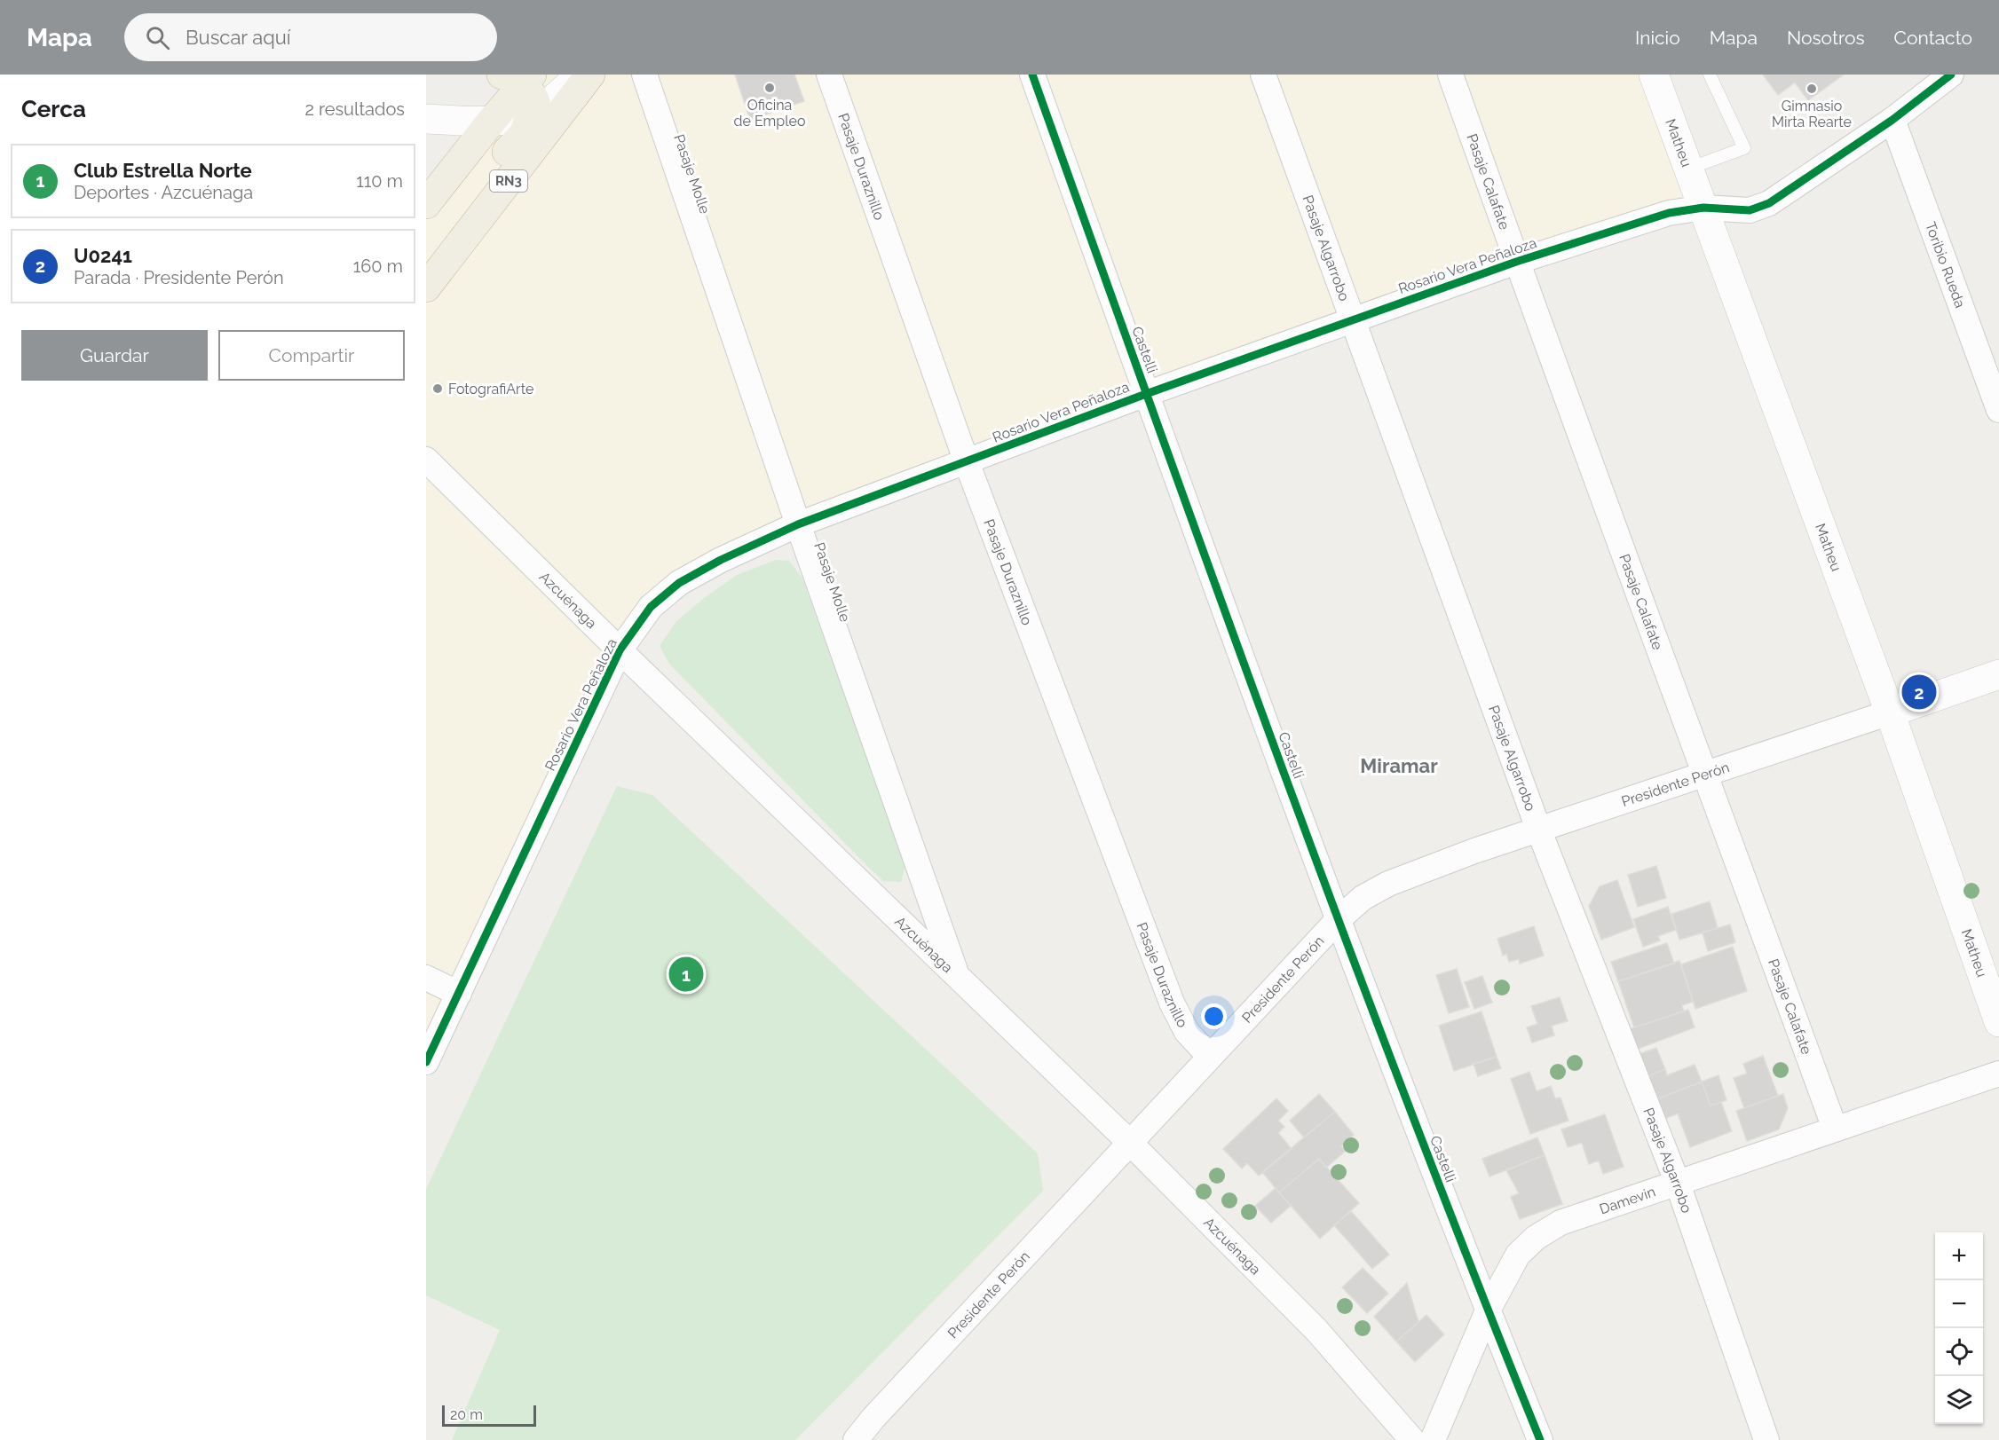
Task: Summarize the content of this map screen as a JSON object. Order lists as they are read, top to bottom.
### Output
{
  "streets": {
    "highway": ["RN3"],
    "street": [
      "Matheu",
      "Pasaje Duraznillo",
      "Pasaje Molle",
      "Pasaje Calafate",
      "Pasaje Algarrobo",
      "Toribio Rueda",
      "Rosario Vera Peñaloza",
      "Castelli",
      "Azcuénaga",
      "Presidente Perón",
      "Damevin"
    ]
  },
  "crossings": [
    ["Matheu", "Rosario Vera Peñaloza"],
    ["Matheu", "Presidente Perón"],
    ["Pasaje Duraznillo", "Rosario Vera Peñaloza"],
    ["Pasaje Duraznillo", "Presidente Perón"],
    ["Pasaje Molle", "Rosario Vera Peñaloza"],
    ["Pasaje Molle", "Azcuénaga"],
    ["Pasaje Calafate", "Rosario Vera Peñaloza"],
    ["Pasaje Calafate", "Presidente Perón"],
    ["Pasaje Calafate", "Damevin"],
    ["Pasaje Algarrobo", "Rosario Vera Peñaloza"],
    ["Pasaje Algarrobo", "Presidente Perón"],
    ["Pasaje Algarrobo", "Damevin"],
    ["Toribio Rueda", "Rosario Vera Peñaloza"],
    ["Rosario Vera Peñaloza", "Castelli"],
    ["Rosario Vera Peñaloza", "Azcuénaga"],
    ["Castelli", "Presidente Perón"],
    ["Castelli", "Damevin"],
    ["Azcuénaga", "Presidente Perón"]
  ],
  "districts": ["Miramar"],
  "places": ["Oficina de Empleo", "Gimnasio Mirta Rearte", "FotografiArte"],
  "scale_bar": "20 m",
  "page": {
    "header": "Mapa",
    "search": "Buscar aquí",
    "nav": [
      "Inicio",
      "Mapa",
      "Nosotros",
      "Contacto"
    ],
    "heading": ["Cerca", "2 resultados"],
    "list": [
      {
        "mark": "1",
        "name": "Club Estrella Norte",
        "note": "Deportes · Azcuénaga",
        "value": "110 m"
      },
      {
        "mark": "2",
        "name": "U0241",
        "note": "Parada · Presidente Perón",
        "value": "160 m"
      }
    ],
    "buttons": ["Guardar", "Compartir"],
    "pins": ["2", "1"],
    "map_buttons": ["+", "−"],
    "scale": "20 m"
  }
}
